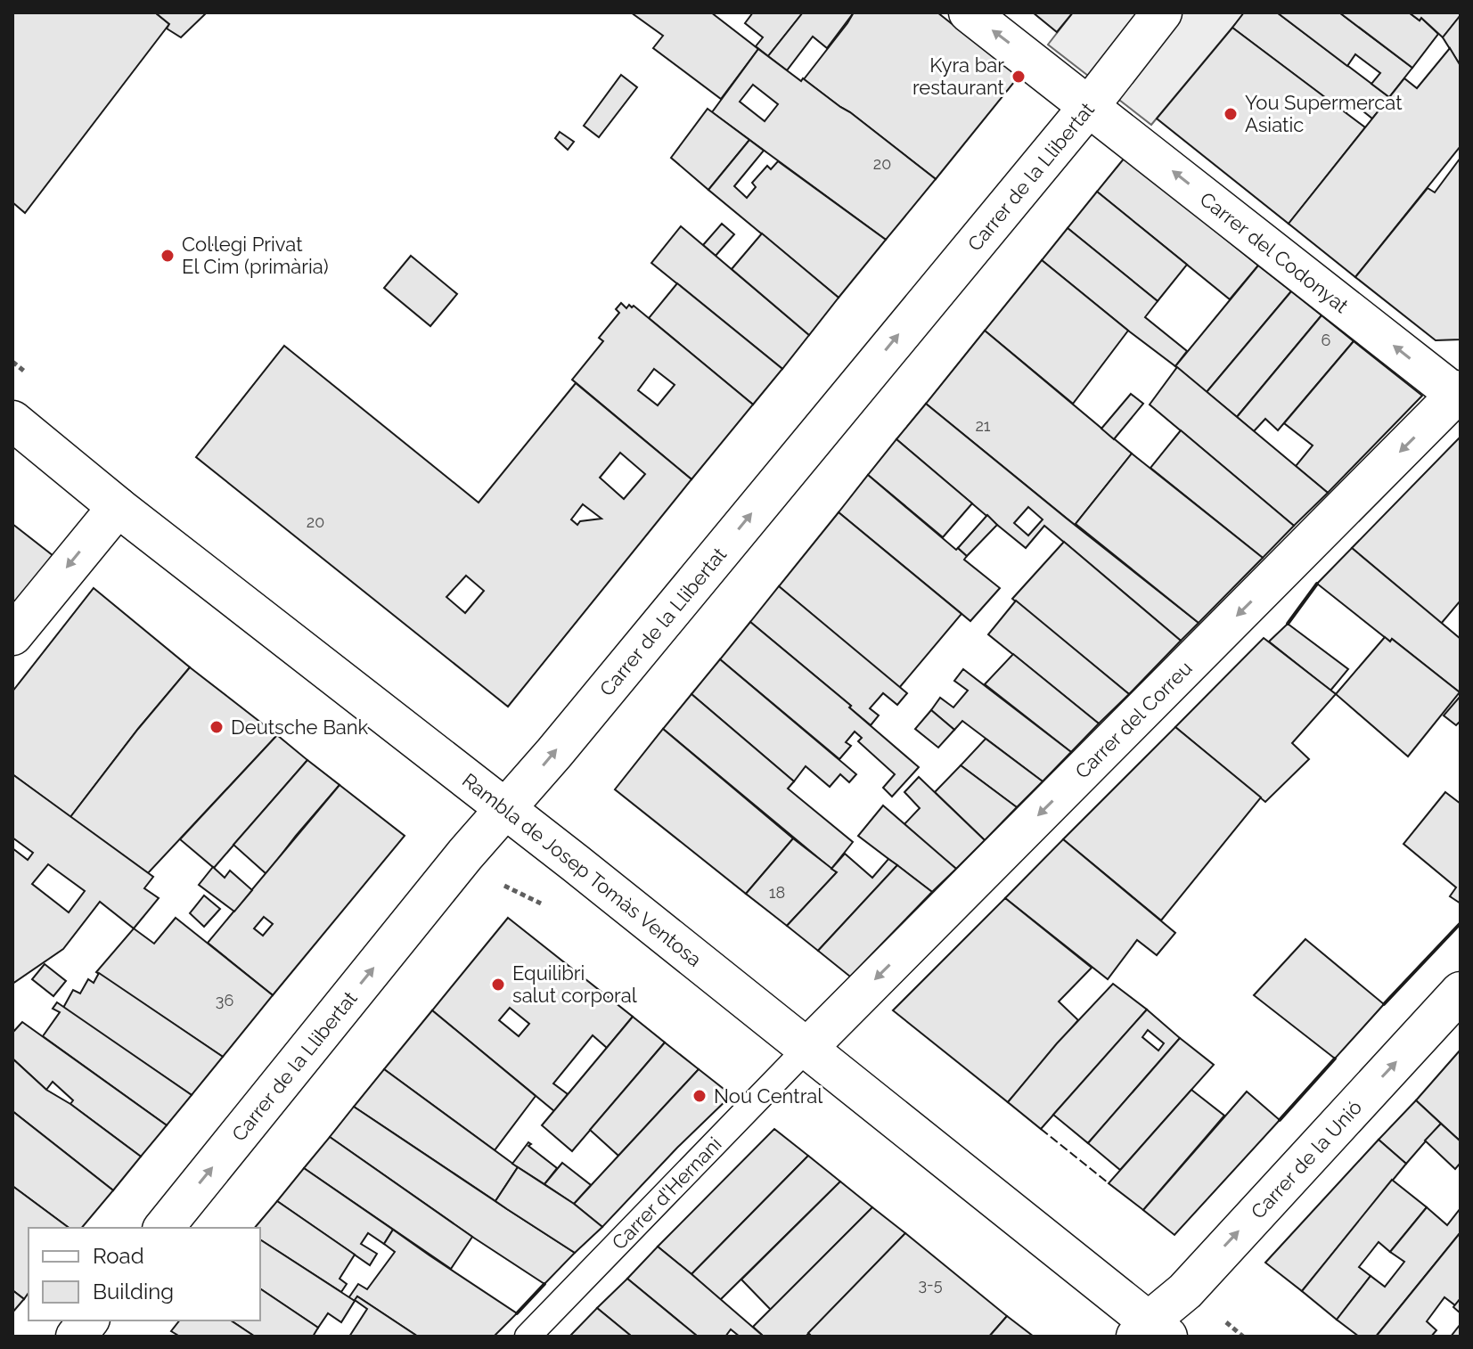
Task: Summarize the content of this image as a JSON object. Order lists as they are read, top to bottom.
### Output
{
  "streets": {
    "street": [
      "Carrer de la Llibertat",
      "Carrer del Codonyat",
      "Carrer del Correu",
      "Rambla de Josep Tomàs Ventosa",
      "Carrer de la Unió"
    ],
    "lane": ["Carrer d'Hernani"]
  },
  "crossings": [
    ["Carrer de la Llibertat", "Carrer del Codonyat"],
    ["Carrer de la Llibertat", "Rambla de Josep Tomàs Ventosa"],
    ["Carrer del Codonyat", "Carrer del Correu"],
    ["Carrer del Correu", "Rambla de Josep Tomàs Ventosa"],
    ["Carrer del Correu", "Carrer d'Hernani"],
    ["Rambla de Josep Tomàs Ventosa", "Carrer de la Unió"],
    ["Rambla de Josep Tomàs Ventosa", "Carrer d'Hernani"]
  ],
  "one_way": [
    "Carrer de la Llibertat",
    "Carrer del Codonyat",
    "Carrer del Correu",
    "Carrer de la Unió"
  ],
  "places": [
    "Kyra bar restaurant",
    "You Supermercat Asiatic",
    "Col·legi Privat El Cim (primària)",
    "Deutsche Bank",
    "Equilibri salut corporal",
    "Nou Central"
  ],
  "house_numbers": [
    "20",
    "6",
    "21",
    "20",
    "18",
    "36",
    "3-5"
  ],
  "legend": ["Road", "Building"]
}
